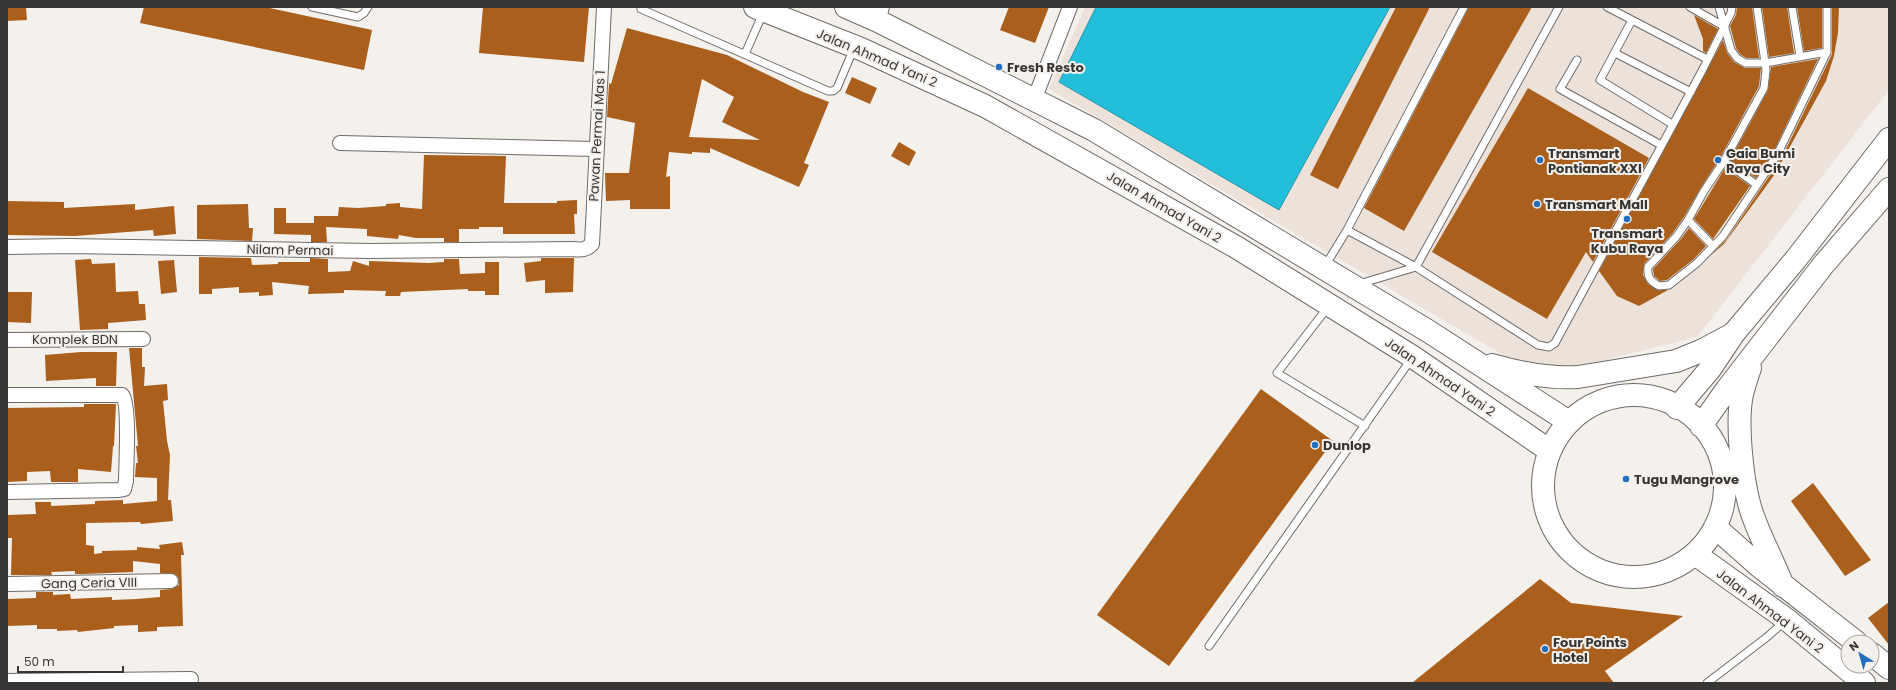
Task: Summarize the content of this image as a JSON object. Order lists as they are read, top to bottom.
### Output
{
  "streets": {
    "highway": ["Jalan Ahmad Yani 2"],
    "street": [
      "Pawan Permai Mas 1",
      "Nilam Permai",
      "Komplek BDN",
      "Gang Ceria VIII"
    ]
  },
  "crossings": [
    ["Pawan Permai Mas 1", "Nilam Permai"]
  ],
  "places": [
    "Fresh Resto",
    "Transmart Pontianak XXI",
    "Gaia Bumi Raya City",
    "Transmart Mall",
    "Transmart Kubu Raya",
    "Dunlop",
    "Tugu Mangrove",
    "Four Points Hotel"
  ],
  "scale_bar": "50 m",
  "north": "top left"
}
